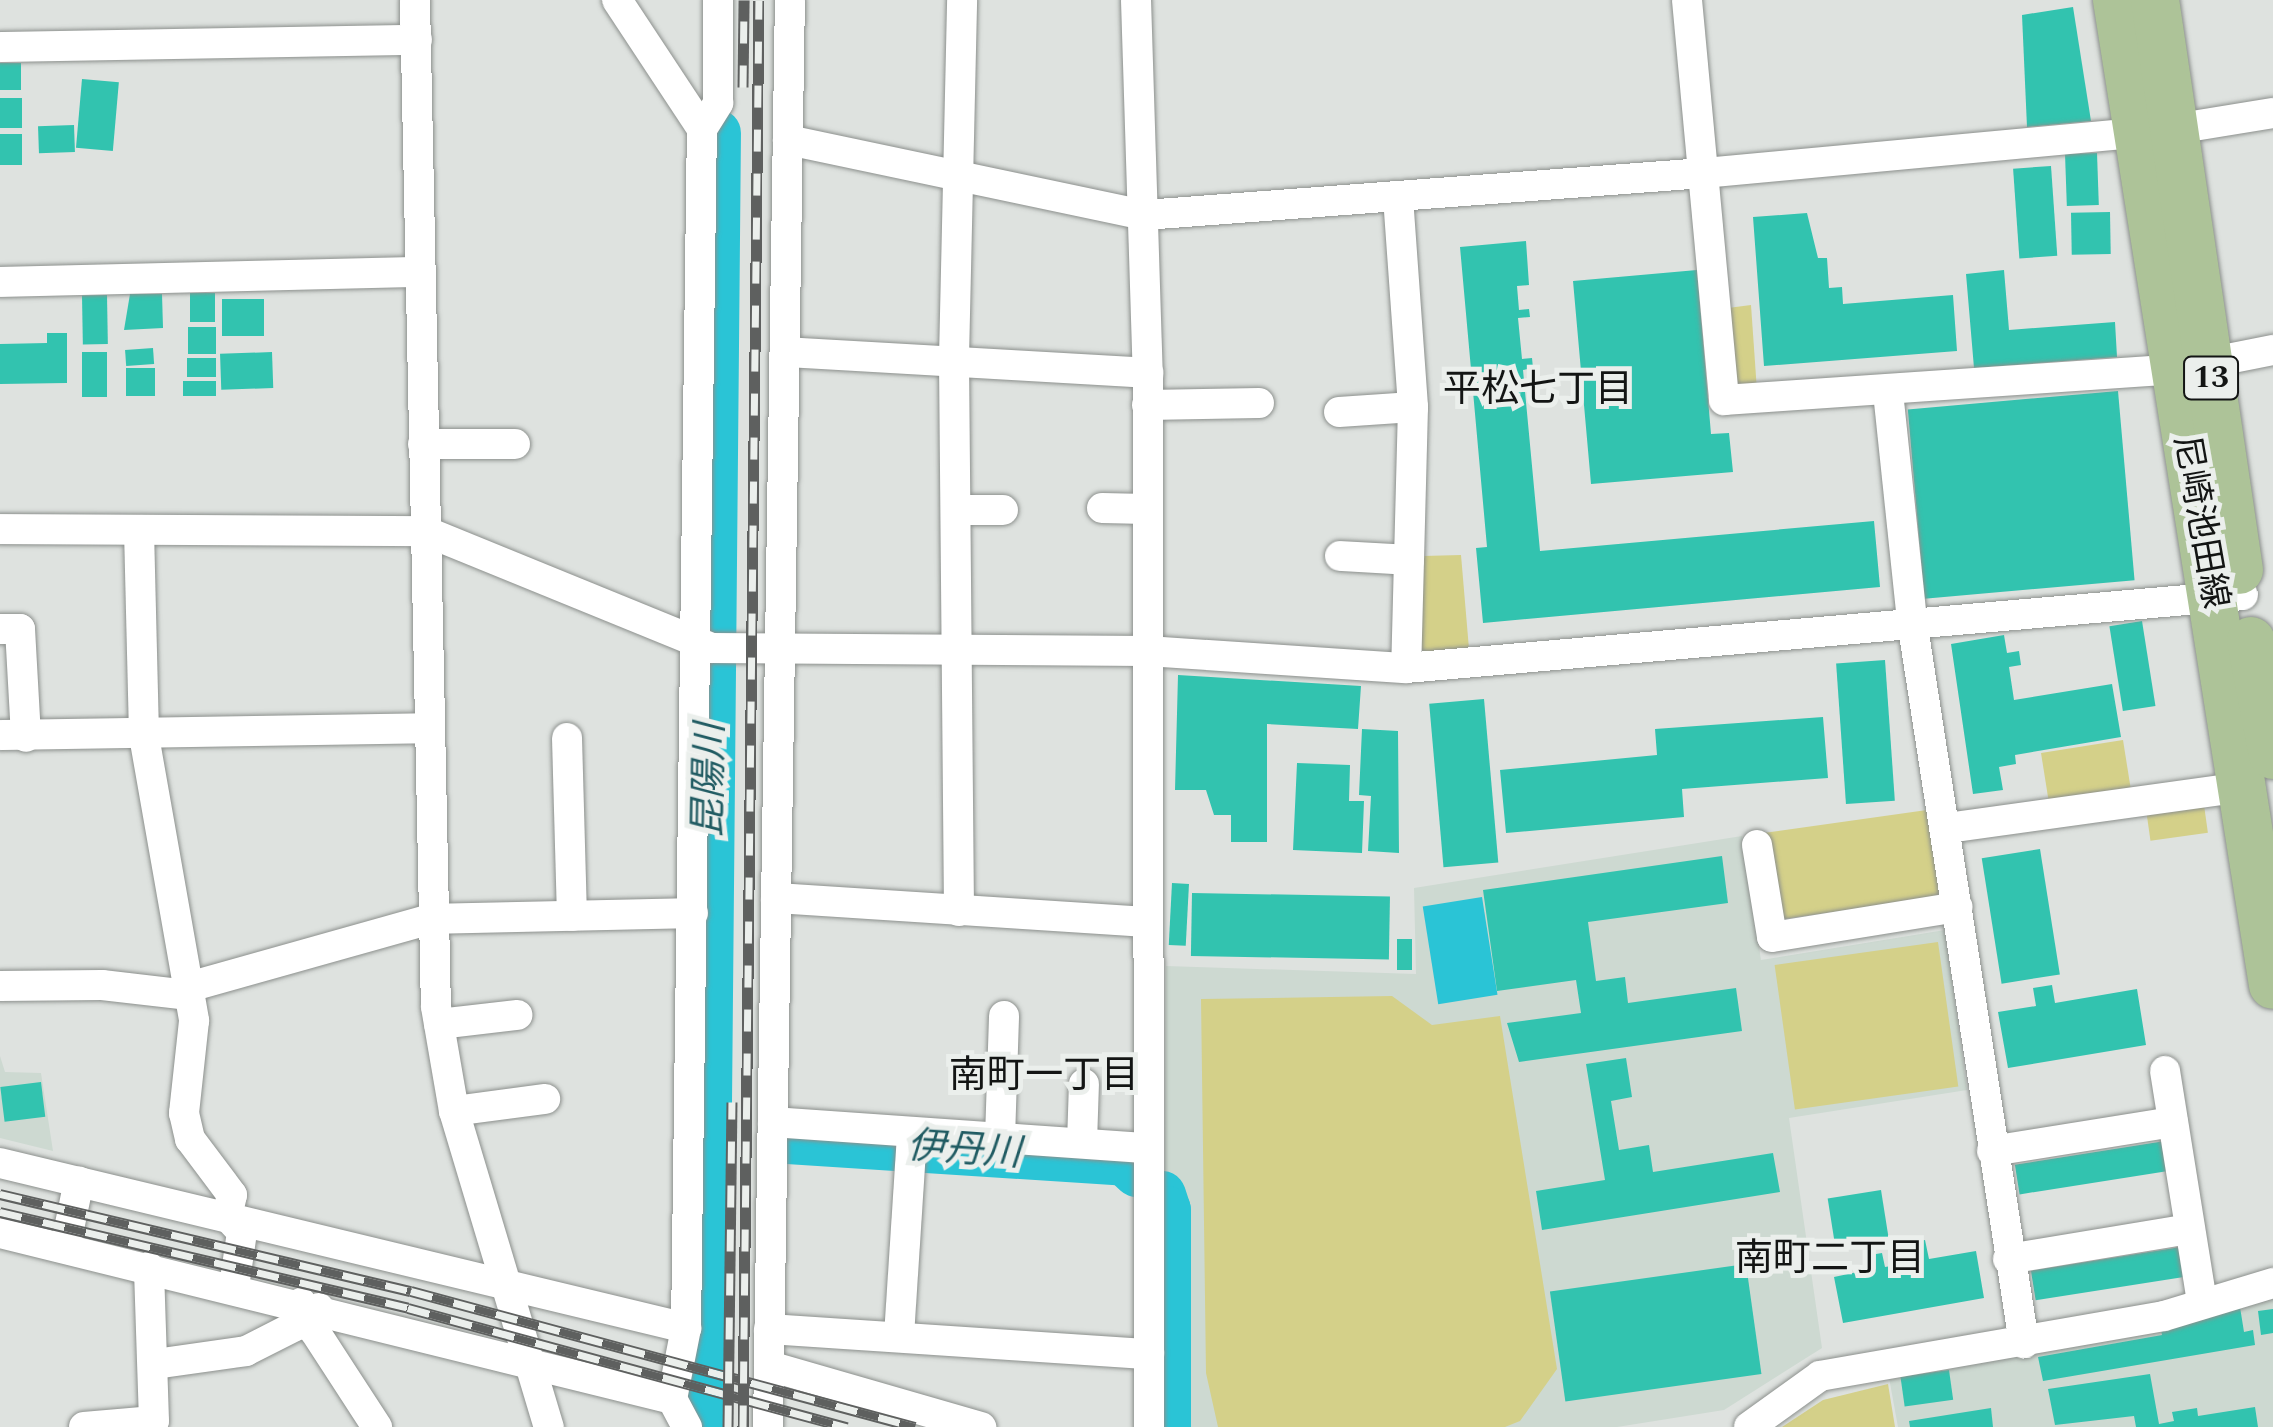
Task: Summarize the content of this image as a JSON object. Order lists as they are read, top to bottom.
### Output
{
  "streets": {
    "main road": ["13", "尼崎池田線"]
  },
  "districts": ["平松七丁目", "南町一丁目", "南町二丁目"],
  "water": ["昆陽川", "伊丹川"]
}
